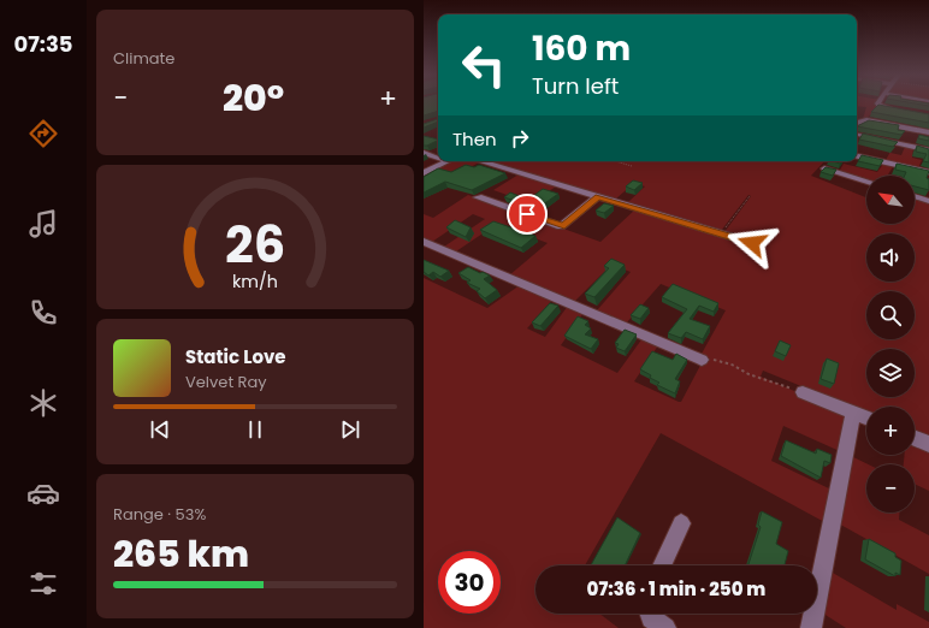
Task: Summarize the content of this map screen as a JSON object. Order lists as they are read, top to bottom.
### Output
{
  "north": "top left",
  "page": {
    "tabs": "07:35",
    "tile": [
      "Climate",
      ["Range · 53%", "265 km"]
    ],
    "turn": ["160 m", "Turn left"],
    "heat": ["−", "20°", "+"],
    "then": "Then",
    "map_buttons": ["+", "−"],
    "song": ["Static Love", "Velvet Ray"],
    "limit": "30",
    "trip": "07:36 · 1 min · 250 m",
    "gauge": ["26", "km/h"]
  }
}
